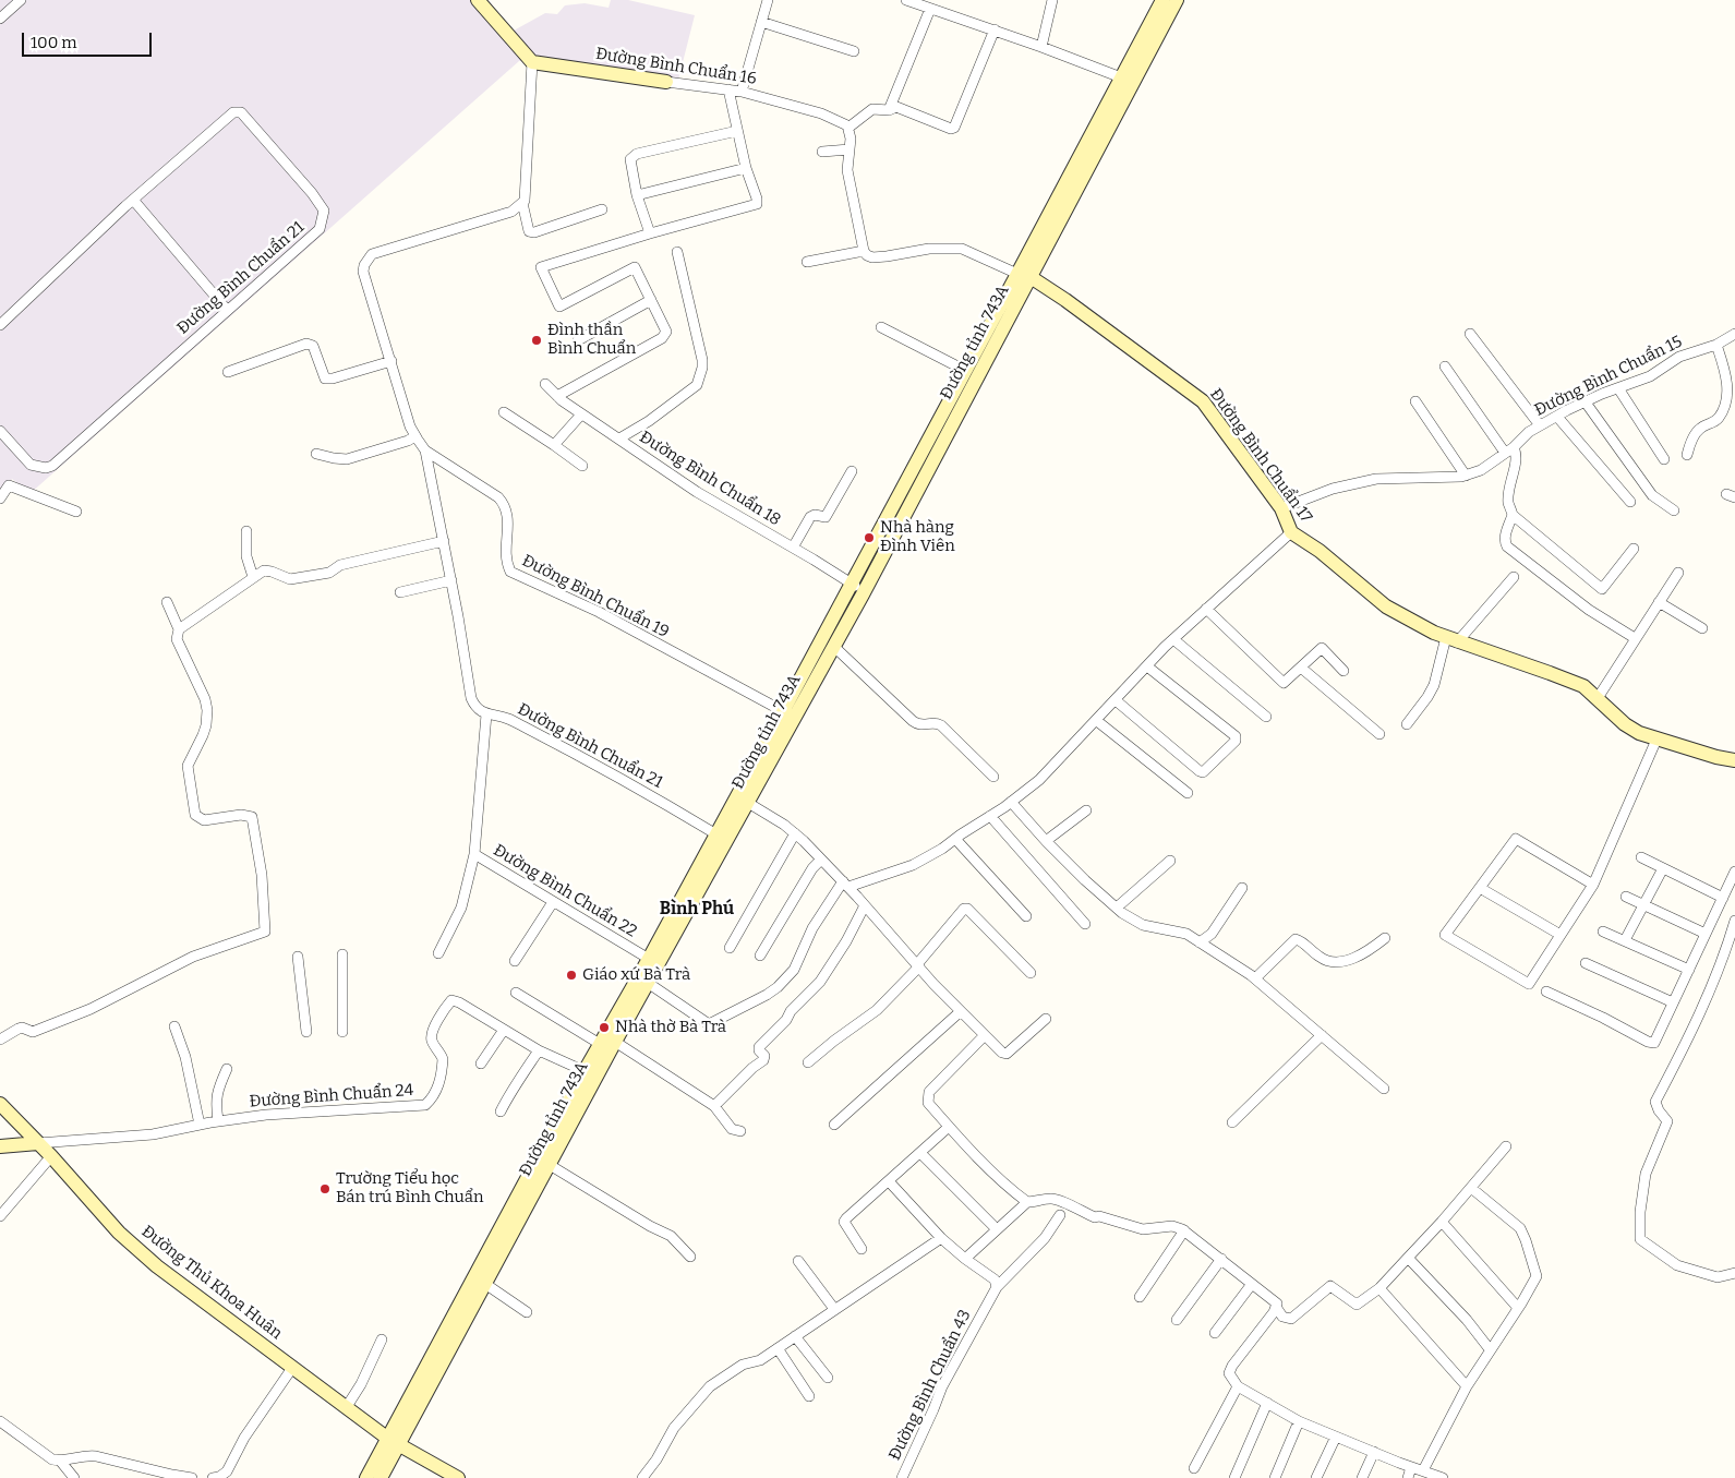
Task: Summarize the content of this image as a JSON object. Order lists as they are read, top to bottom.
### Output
{
  "streets": {
    "main road": [
      "Đường Bình Chuẩn 16",
      "Đường tỉnh 743A",
      "Đường Bình Chuẩn 17",
      "Đường Thủ Khoa Huân"
    ],
    "street": [
      "Đường Bình Chuẩn 21",
      "Đường Bình Chuẩn 15",
      "Đường Bình Chuẩn 18",
      "Đường Bình Chuẩn 19",
      "Đường Bình Chuẩn 22",
      "Đường Bình Chuẩn 24",
      "Đường Bình Chuẩn 43"
    ]
  },
  "crossings": [
    ["Đường Bình Chuẩn 21", "Đường tỉnh 743A"],
    ["Đường Bình Chuẩn 21", "Đường Bình Chuẩn 22"],
    ["Đường tỉnh 743A", "Đường Bình Chuẩn 17"],
    ["Đường tỉnh 743A", "Đường Bình Chuẩn 18"],
    ["Đường tỉnh 743A", "Đường Bình Chuẩn 19"],
    ["Đường tỉnh 743A", "Đường Bình Chuẩn 22"],
    ["Đường tỉnh 743A", "Đường Bình Chuẩn 24"],
    ["Đường tỉnh 743A", "Đường Thủ Khoa Huân"],
    ["Đường Bình Chuẩn 15", "Đường Bình Chuẩn 17"],
    ["Đường Bình Chuẩn 24", "Đường Thủ Khoa Huân"]
  ],
  "districts": ["Bình Phú"],
  "places": [
    "Đình thần Bình Chuẩn",
    "Nhà hàng Đình Viên",
    "Giáo xứ Bà Trà",
    "Nhà thờ Bà Trà",
    "Trường Tiểu học Bán trú Bình Chuẩn"
  ],
  "scale_bar": "100 m"
}
